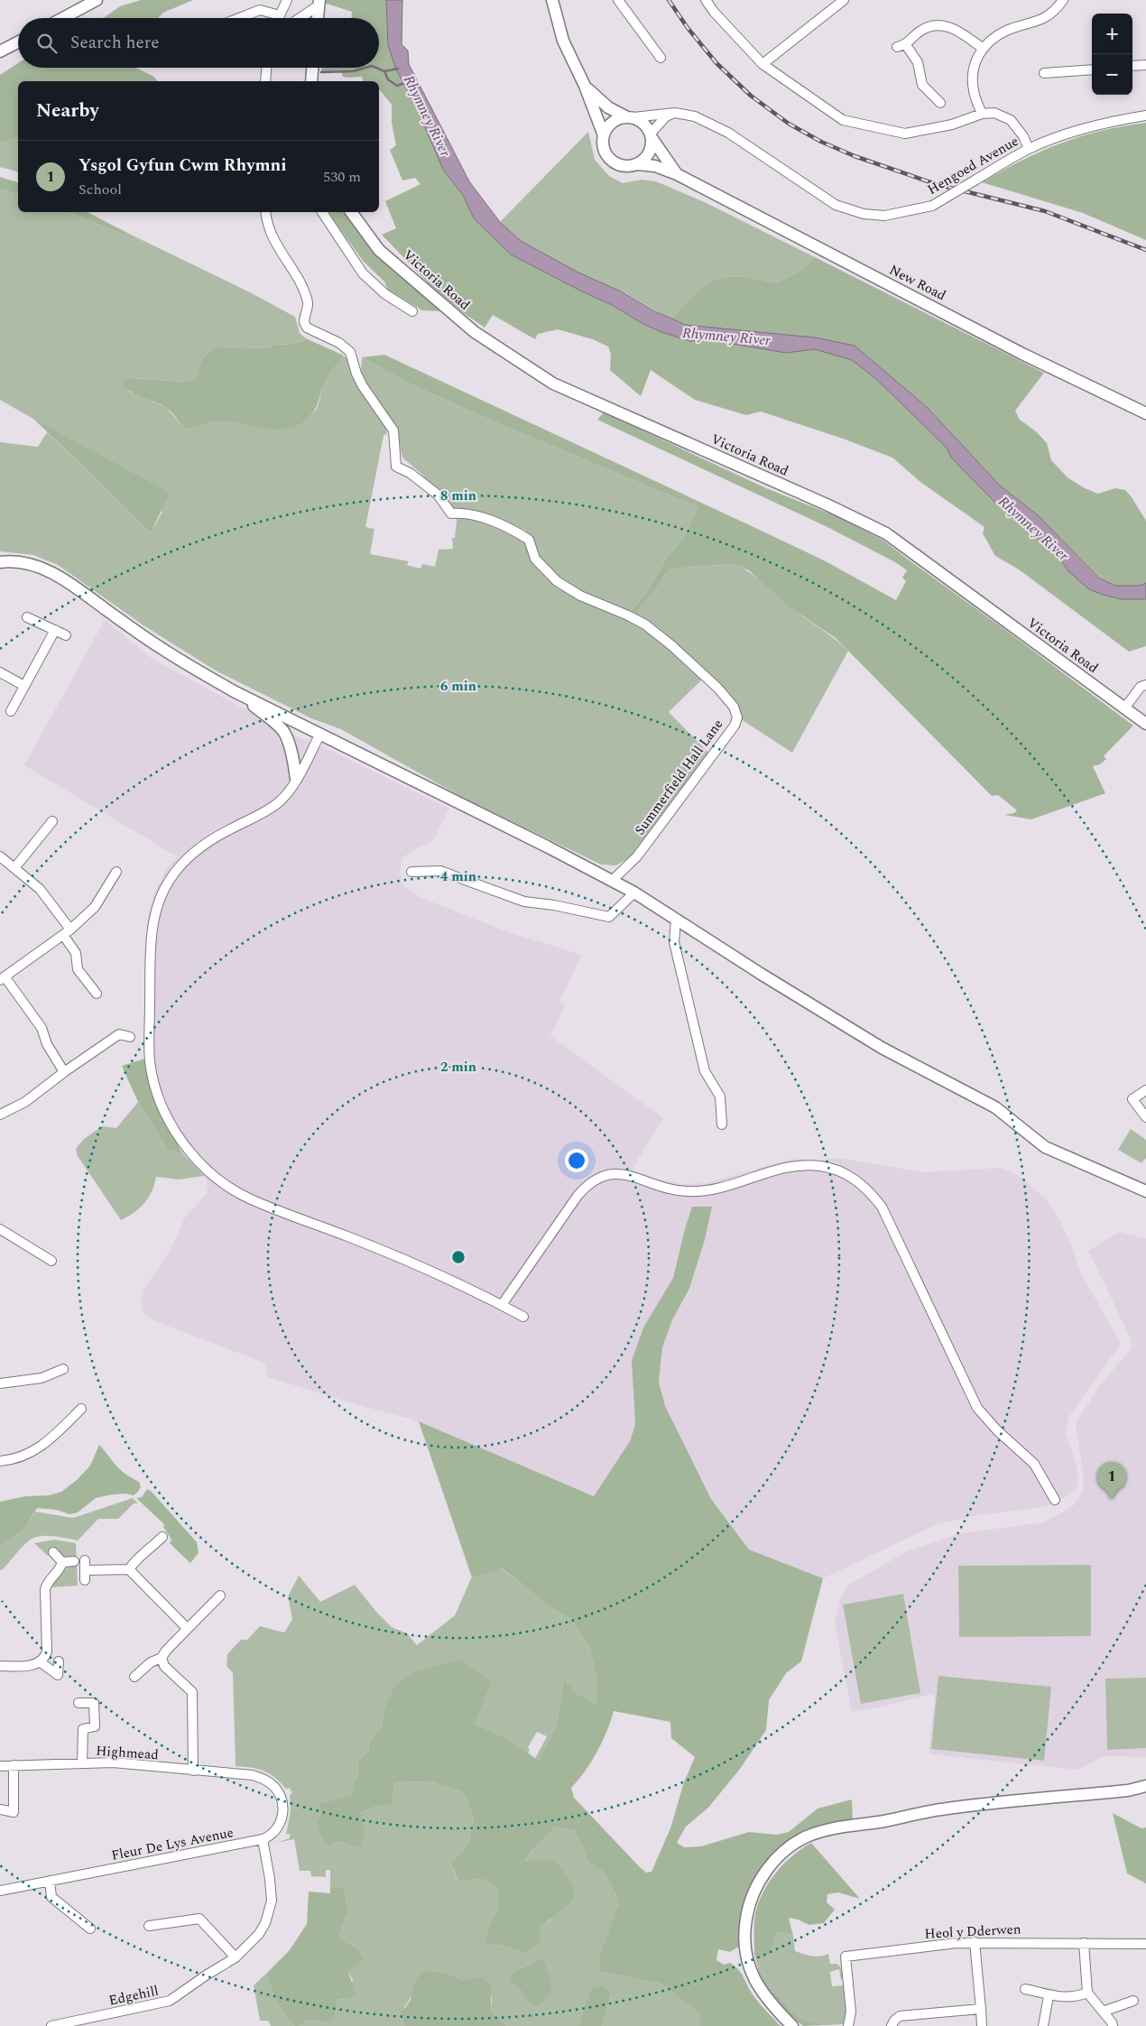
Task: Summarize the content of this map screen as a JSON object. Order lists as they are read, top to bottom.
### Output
{
  "streets": {
    "main road": ["Victoria Road", "New Road"],
    "street": [
      "Hengoed Avenue",
      "Summerfield Hall Lane",
      "Highmead",
      "Fleur De Lys Avenue",
      "Heol y Dderwen",
      "Edgehill"
    ]
  },
  "crossings": [
    ["Hengoed Avenue", "New Road"],
    ["Highmead", "Fleur De Lys Avenue"],
    ["Fleur De Lys Avenue", "Edgehill"]
  ],
  "water": ["Rhymney River"],
  "page": {
    "map_buttons": ["+", "−"],
    "search": "Search here",
    "heading": "Nearby",
    "list": [
      {
        "mark": "1",
        "name": "Ysgol Gyfun Cwm Rhymni",
        "note": "School",
        "value": "530 m"
      }
    ],
    "pins": "1"
  },
  "rings": [
    "8 min",
    "6 min",
    "4 min",
    "2 min"
  ]
}
